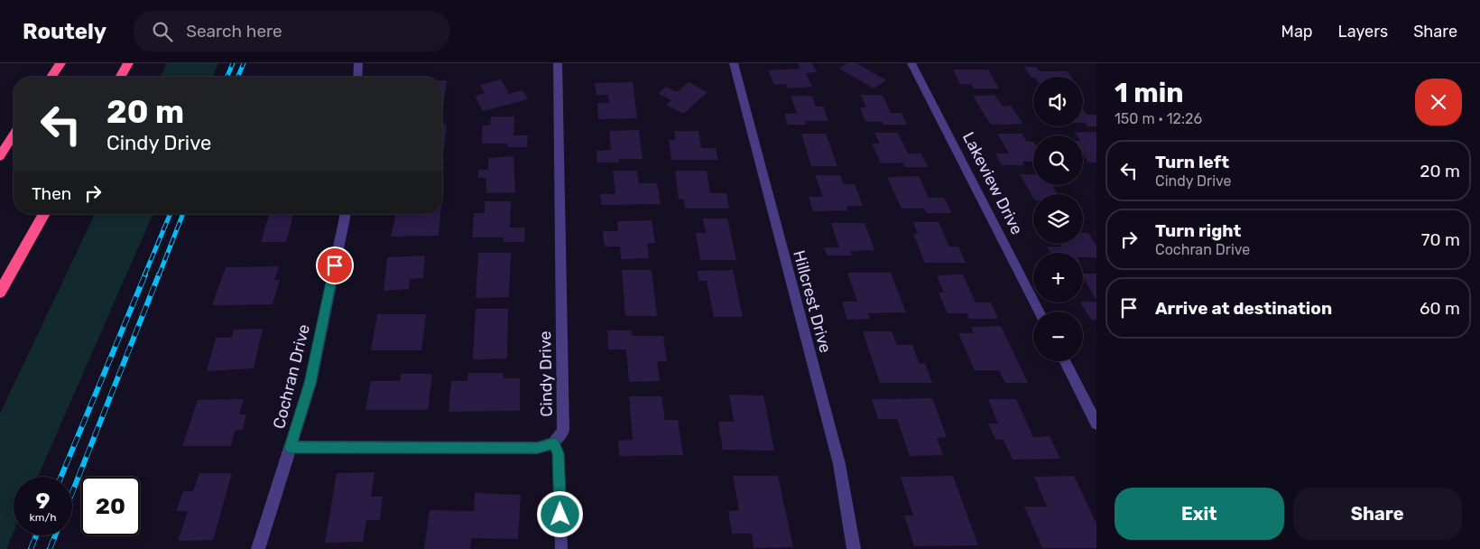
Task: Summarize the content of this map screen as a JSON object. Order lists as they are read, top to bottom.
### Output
{
  "streets": {
    "street": [
      "Lakeview Drive",
      "Hillcrest Drive",
      "Cindy Drive",
      "Cochran Drive"
    ]
  },
  "page": {
    "header": "Routely",
    "search": "Search here",
    "nav": ["Map", "Layers", "Share"],
    "heading": ["1 min", "150 m · 12:26"],
    "map_buttons": ["+", "−"],
    "turn": ["20 m", "Cindy Drive"],
    "list": [
      {
        "name": "Turn left",
        "note": "Cindy Drive",
        "value": "20 m"
      },
      {
        "name": "Turn right",
        "note": "Cochran Drive",
        "value": "70 m"
      },
      {
        "name": "Arrive at destination",
        "value": "60 m"
      }
    ],
    "then": "Then",
    "speed": "9 km/h",
    "limit": "20",
    "buttons": ["Exit", "Share"]
  }
}
